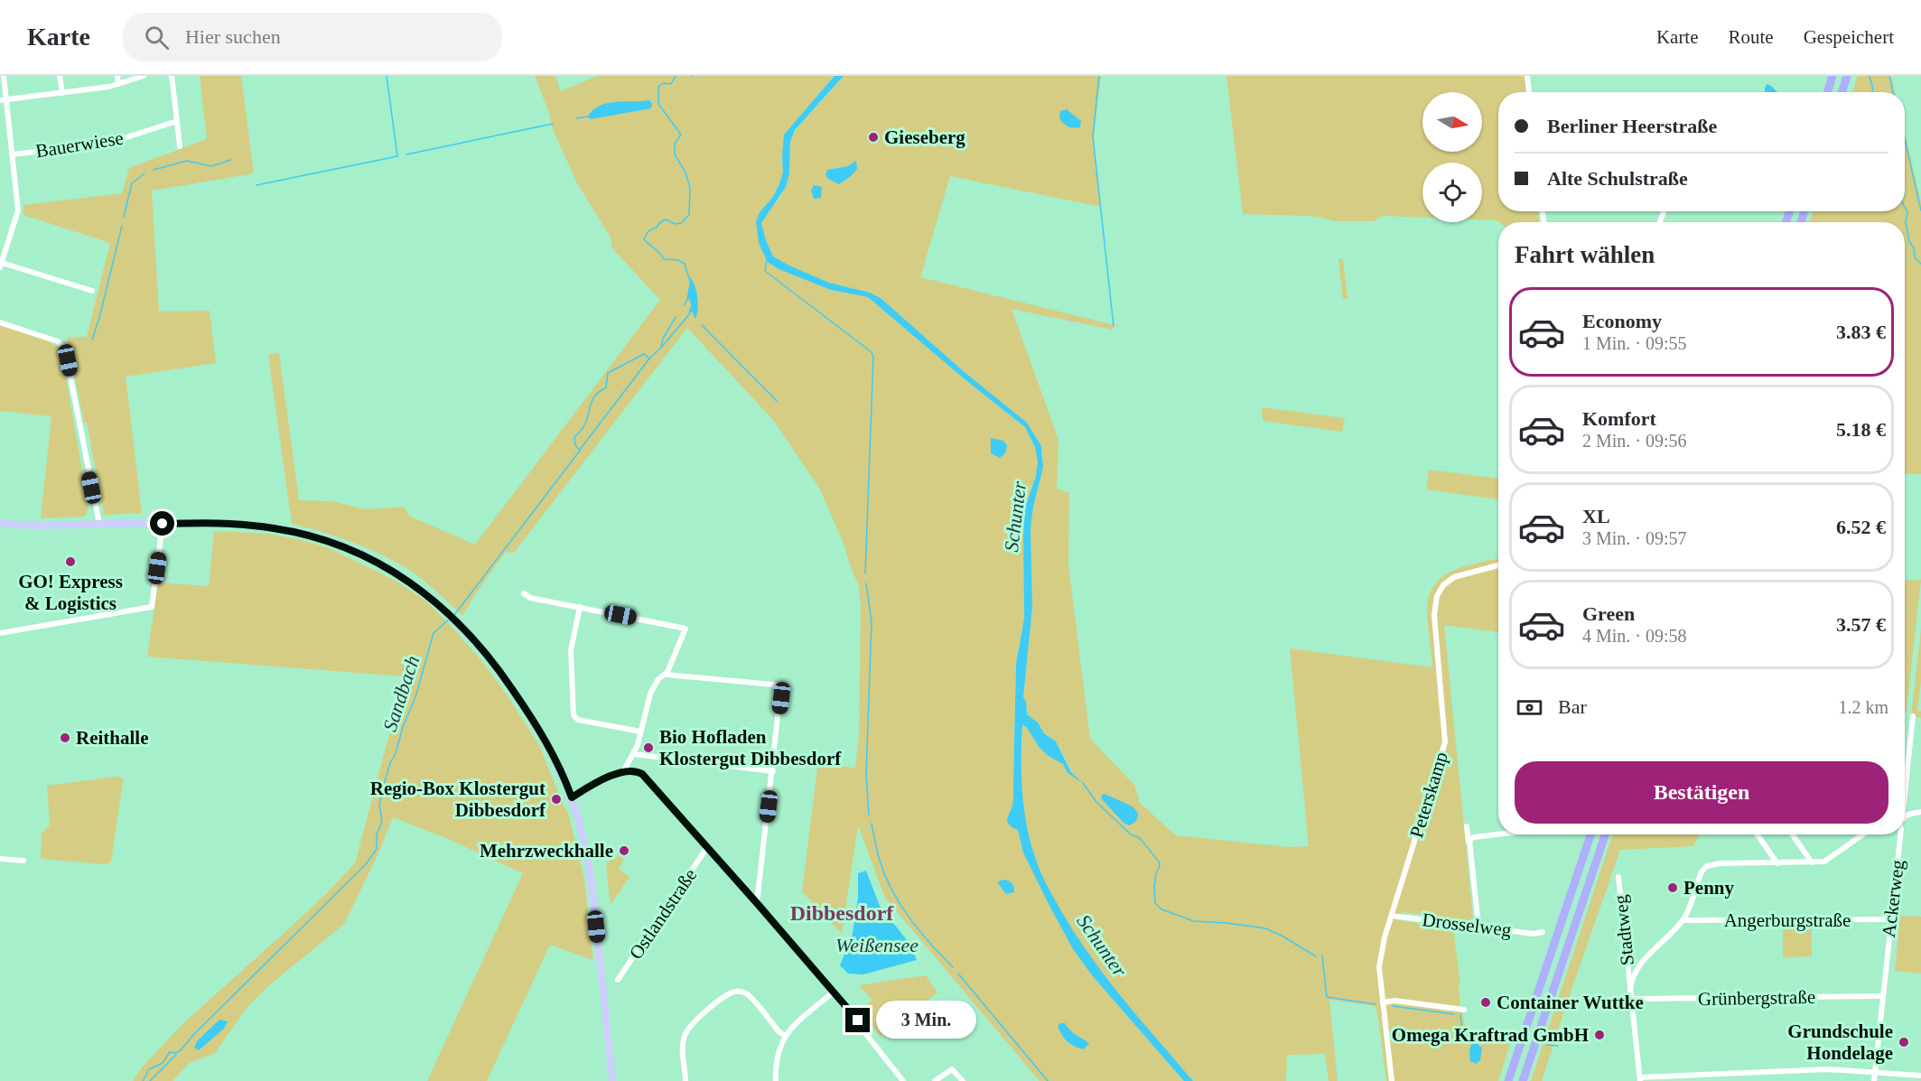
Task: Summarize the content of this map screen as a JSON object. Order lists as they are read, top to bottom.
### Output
{
  "streets": {
    "street": [
      "Bauerwiese",
      "Peterskamp",
      "Ackerweg",
      "Ostlandstraße",
      "Angerburgstraße",
      "Drosselweg",
      "Stadtweg",
      "Grünbergstraße"
    ]
  },
  "crossings": [
    ["Peterskamp", "Drosselweg"],
    ["Ackerweg", "Angerburgstraße"],
    ["Ackerweg", "Grünbergstraße"],
    ["Stadtweg", "Grünbergstraße"]
  ],
  "districts": ["Dibbesdorf"],
  "water": ["Schunter", "Sandbach", "Weißensee"],
  "places": [
    "Gieseberg",
    "GO! Express & Logistics",
    "Reithalle",
    "Bio Hofladen Klostergut Dibbesdorf",
    "Regio-Box Klostergut Dibbesdorf",
    "Mehrzweckhalle",
    "Penny",
    "Container Wuttke",
    "Omega Kraftrad GmbH",
    "Grundschule Hondelage"
  ],
  "north": "right",
  "page": {
    "header": "Karte",
    "search": "Hier suchen",
    "nav": ["Karte", "Route", "Gespeichert"],
    "banner": ["Berliner Heerstraße", "Alte Schulstraße"],
    "heading": "Fahrt wählen",
    "list": [
      {
        "name": "Economy",
        "note": "1 Min. · 09:55",
        "value": "3.83 €"
      },
      {
        "name": "Komfort",
        "note": "2 Min. · 09:56",
        "value": "5.18 €"
      },
      {
        "name": "XL",
        "note": "3 Min. · 09:57",
        "value": "6.52 €"
      },
      {
        "name": "Green",
        "note": "4 Min. · 09:58",
        "value": "3.57 €"
      }
    ],
    "pay": ["Bar", "1.2 km"],
    "buttons": "Bestätigen",
    "bubble": "3 Min."
  }
}
